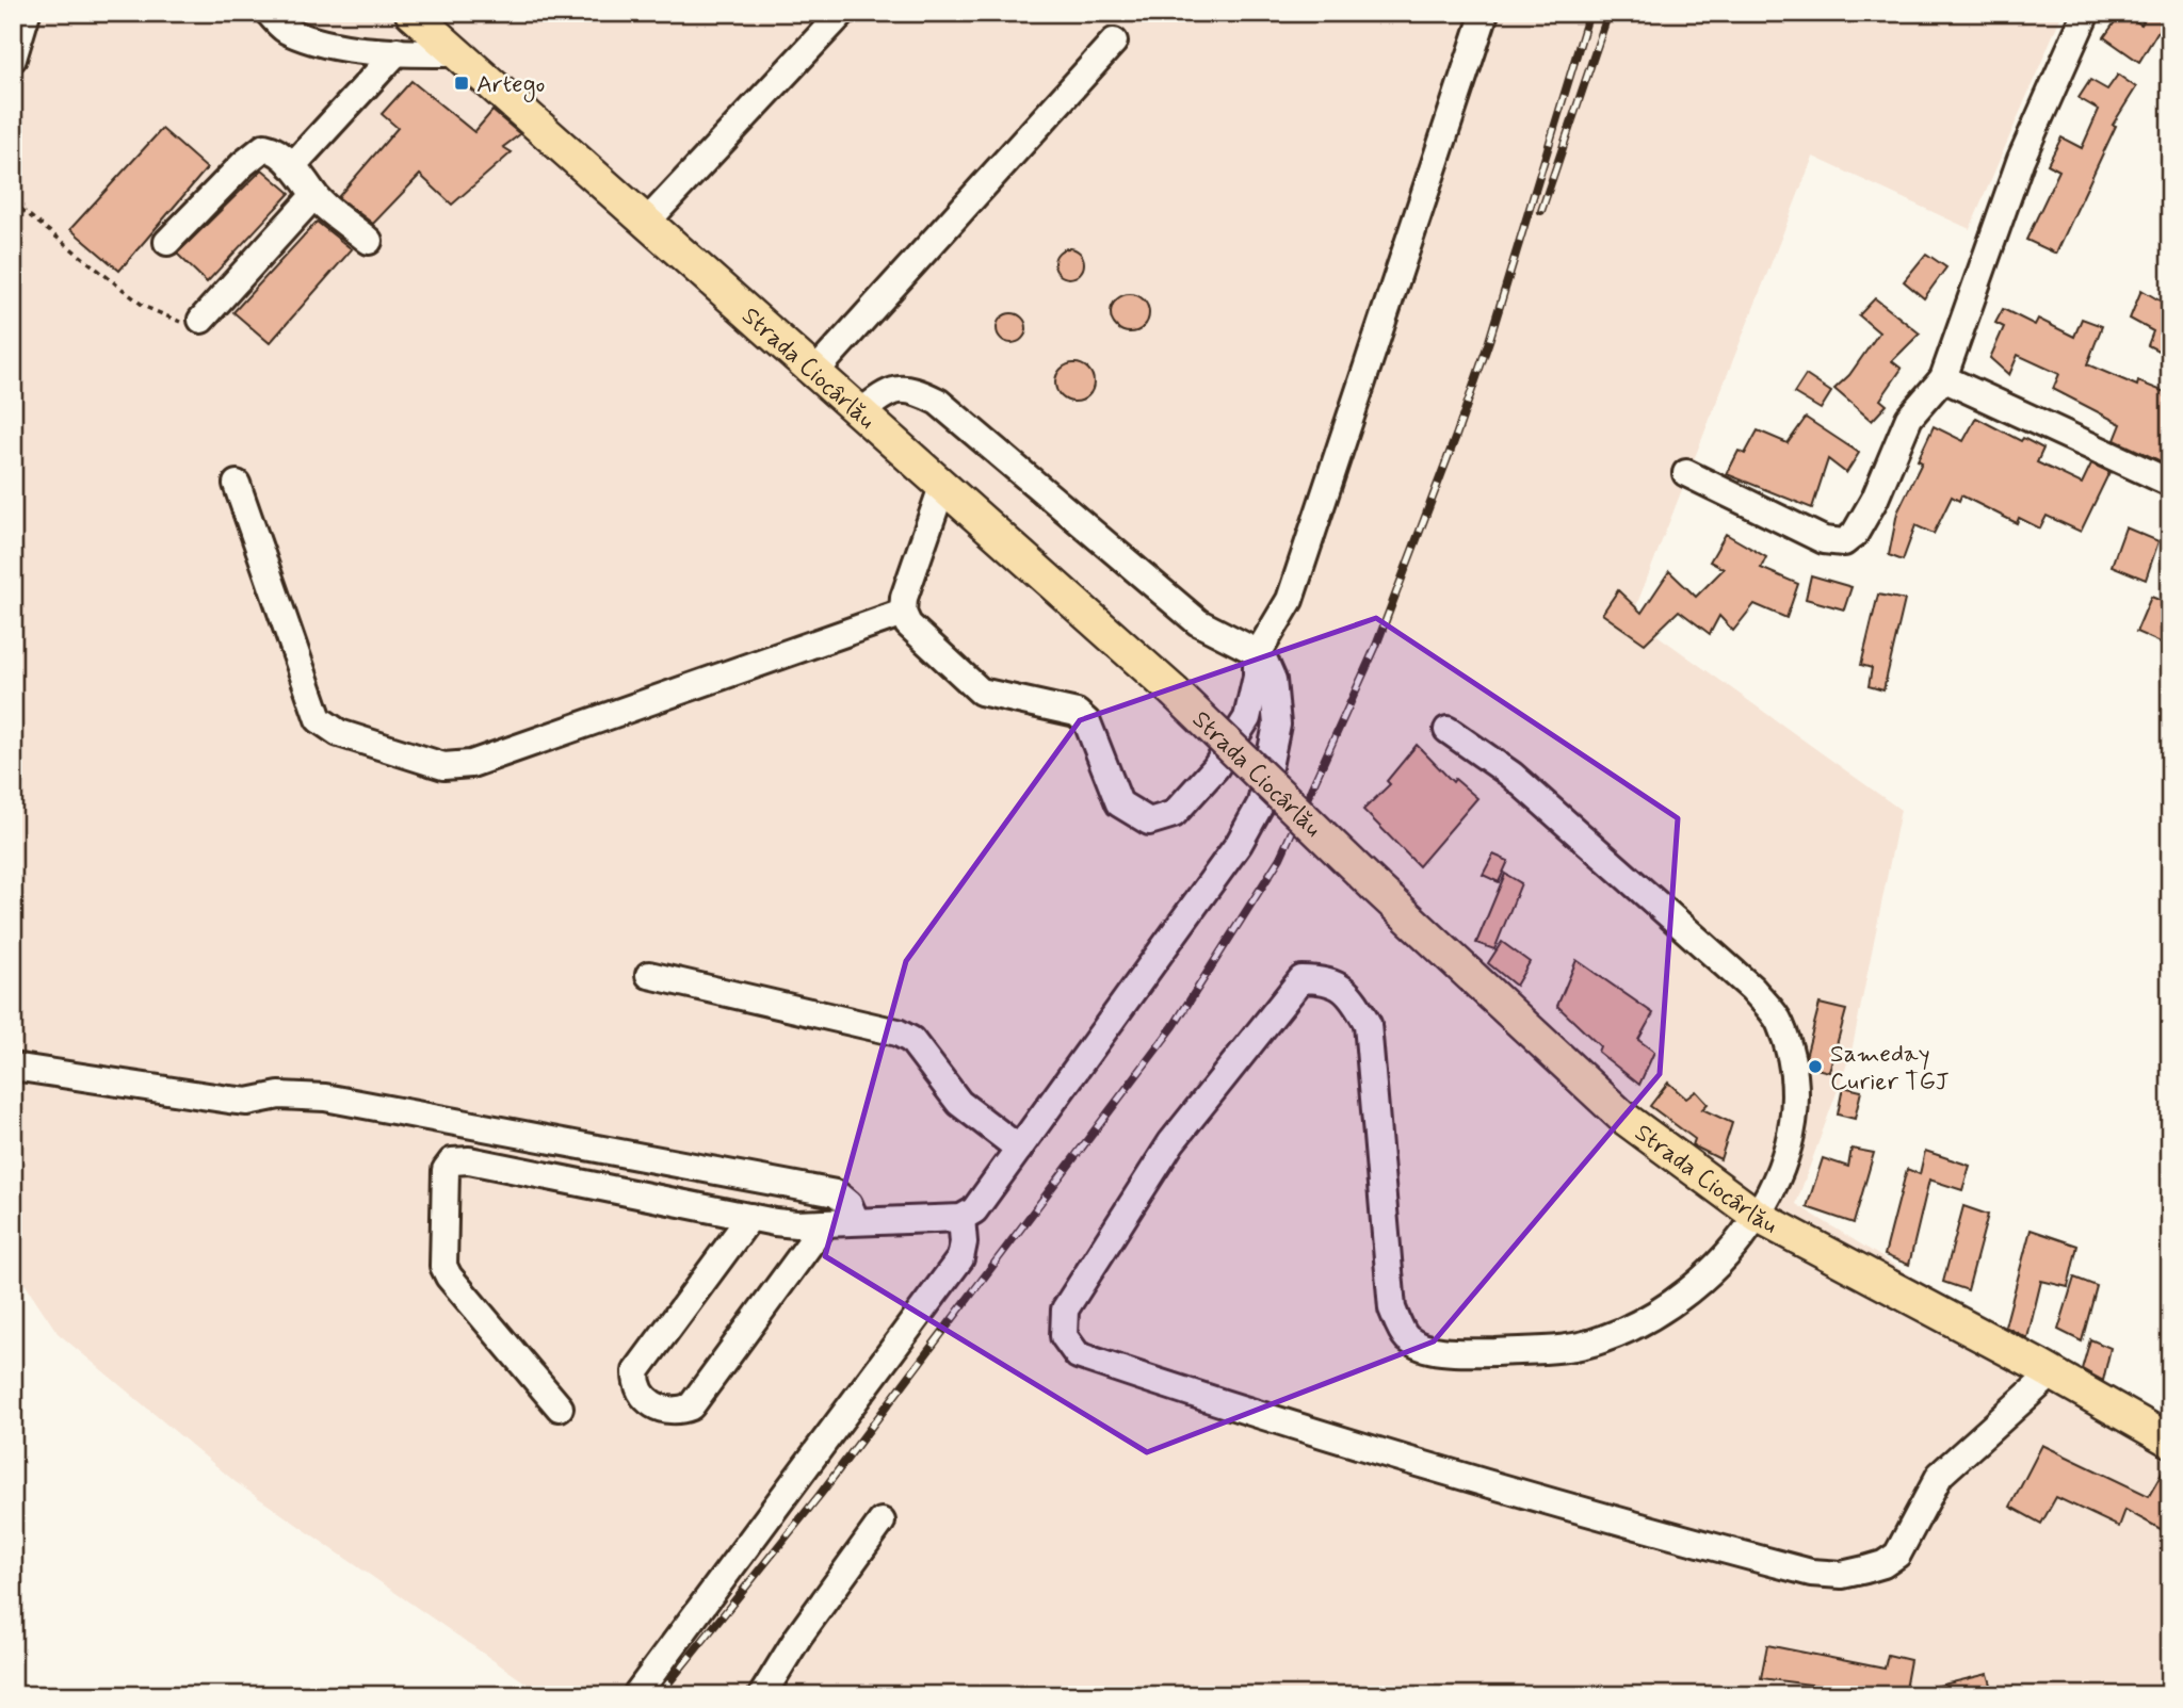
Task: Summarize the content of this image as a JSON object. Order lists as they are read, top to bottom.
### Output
{
  "streets": {
    "main road": ["Strada Ciocârlău"]
  },
  "places": {
    "transit": ["Artego"],
    "other": ["Sameday Curier TGJ"]
  }
}
